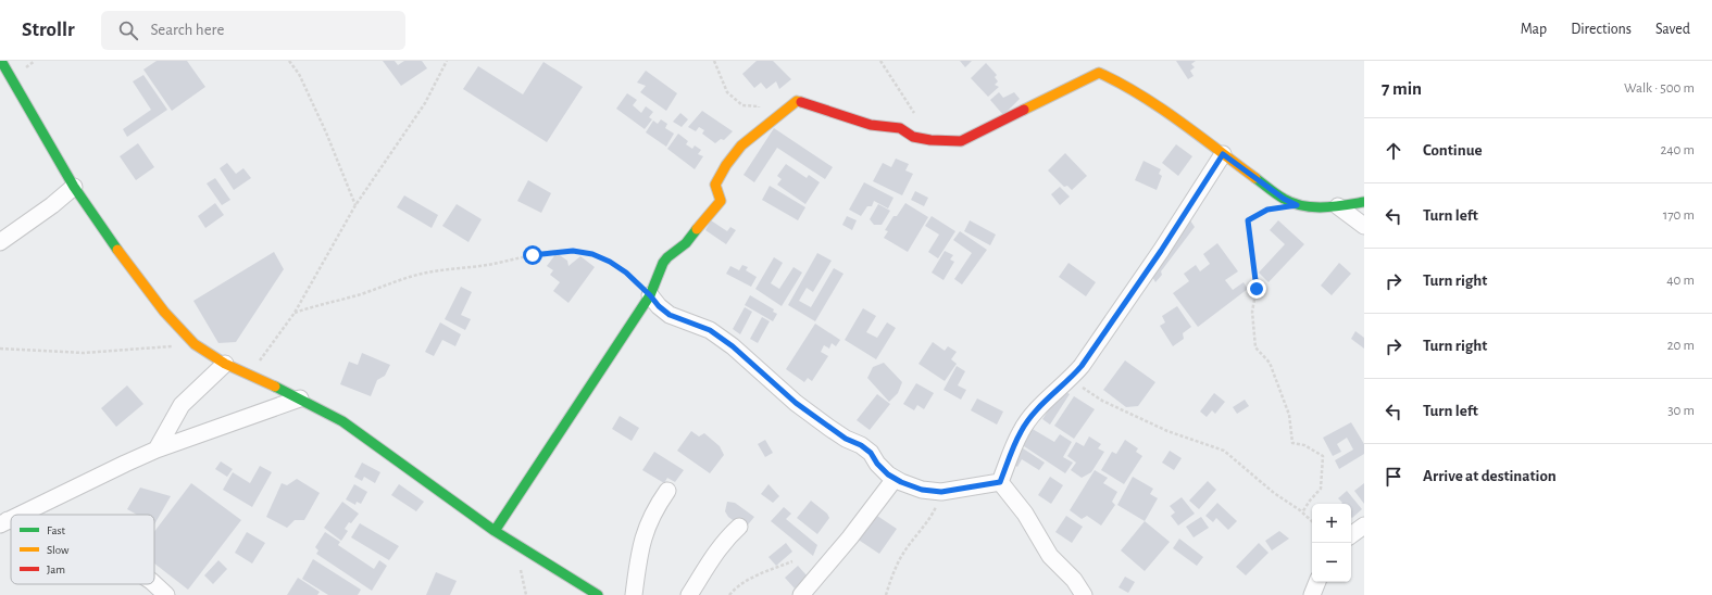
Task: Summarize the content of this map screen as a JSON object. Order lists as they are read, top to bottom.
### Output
{
  "legend": ["Fast", "Slow", "Jam"],
  "page": {
    "header": "Strollr",
    "search": "Search here",
    "nav": ["Map", "Directions", "Saved"],
    "heading": ["7 min", "Walk · 500 m"],
    "list": [
      ["Continue", "240 m"],
      ["Turn left", "170 m"],
      ["Turn right", "40 m"],
      ["Turn right", "20 m"],
      ["Turn left", "30 m"],
      "Arrive at destination"
    ],
    "map_buttons": ["+", "−"]
  }
}
